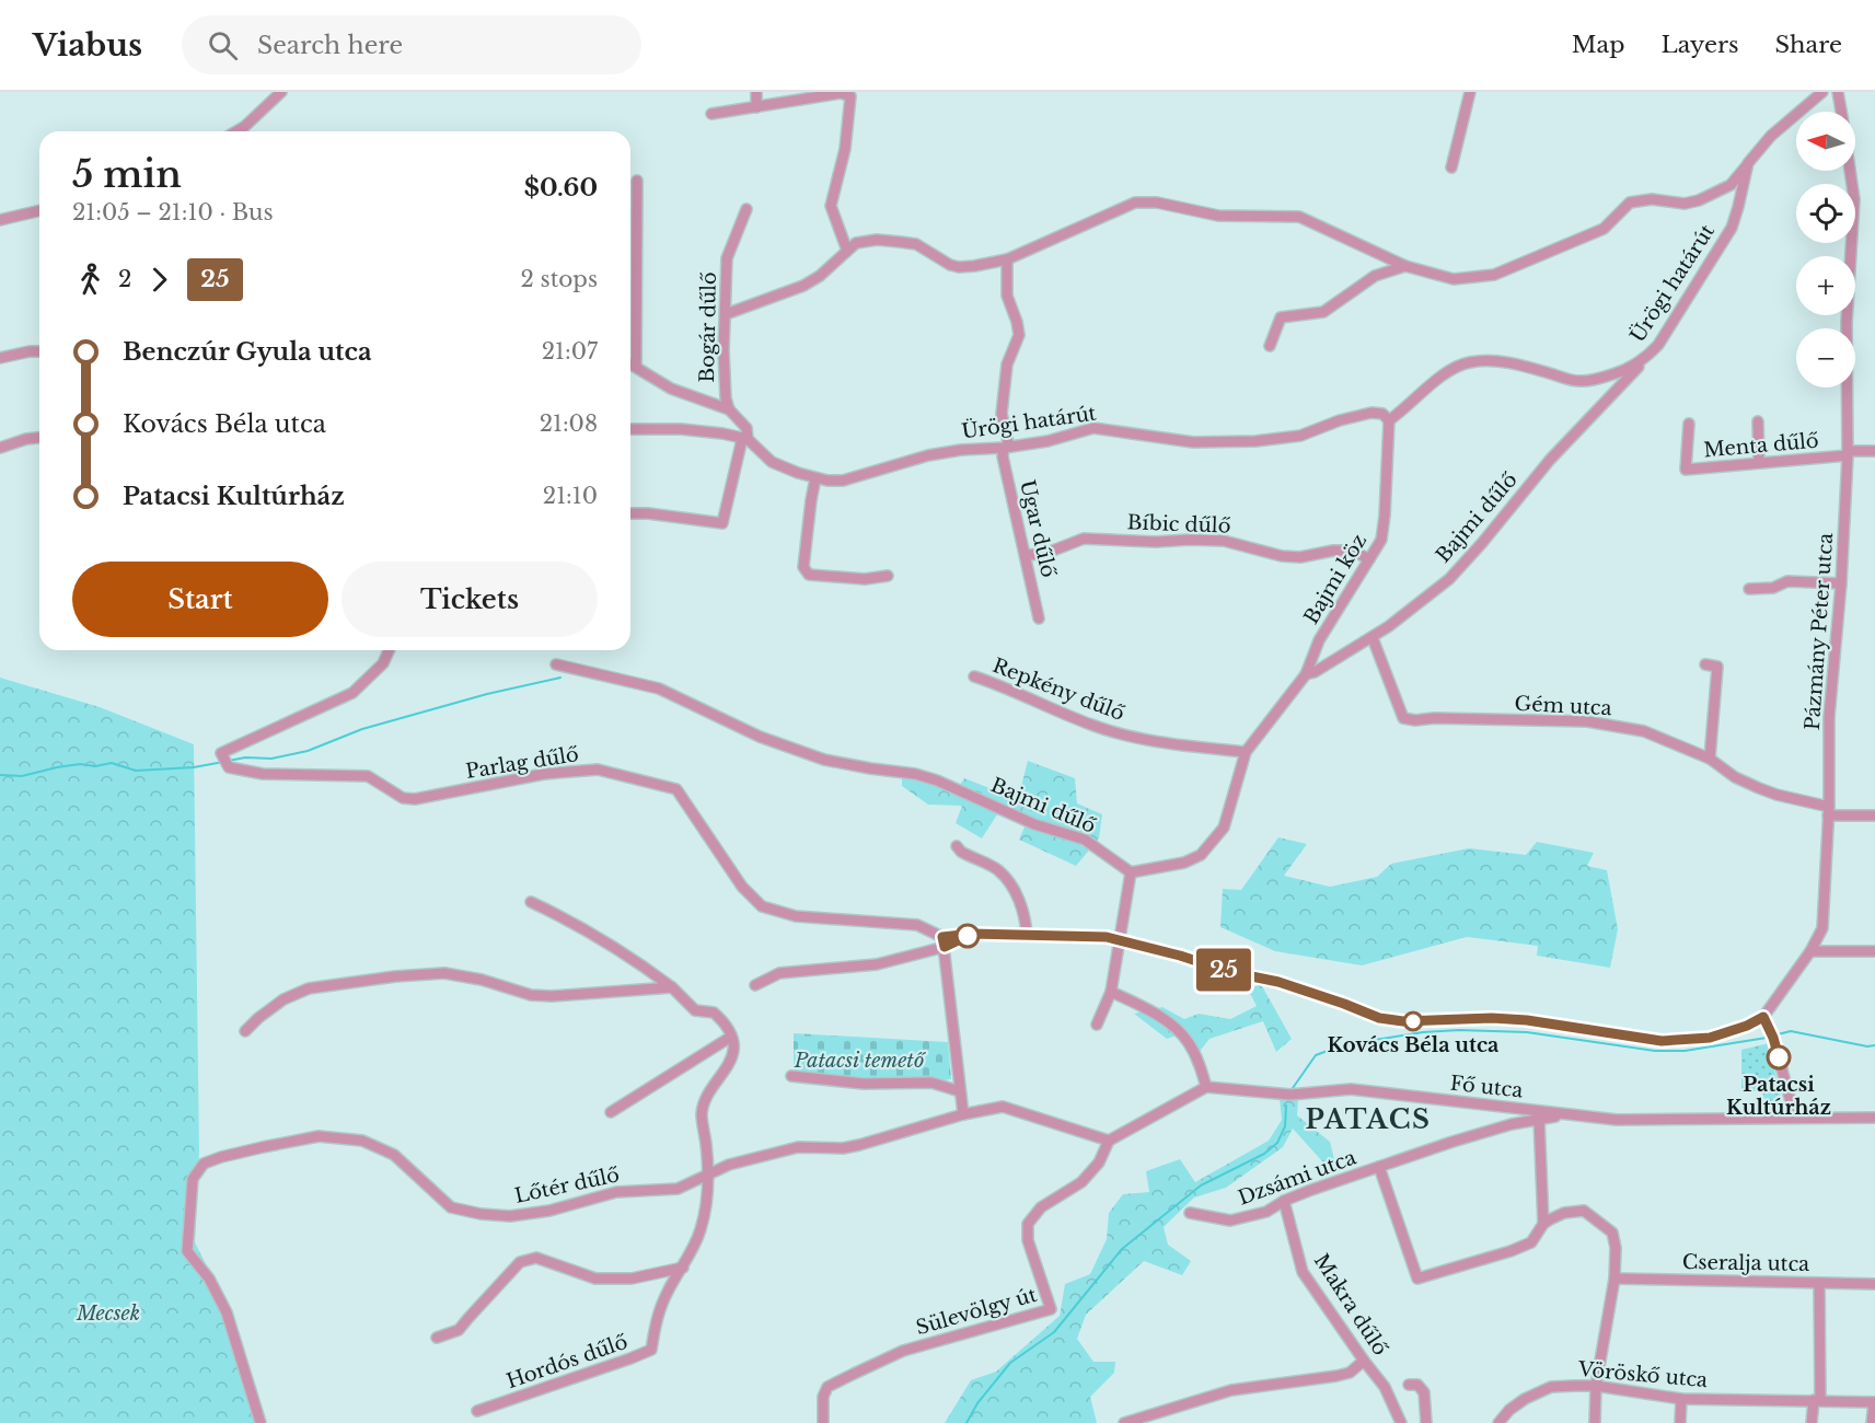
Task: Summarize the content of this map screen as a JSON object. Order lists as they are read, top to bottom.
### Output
{
  "streets": {
    "street": [
      "Ürögi határút",
      "Bogár dűlő",
      "Menta dűlő",
      "Bajmi dűlő",
      "Bíbic dűlő",
      "Ugar dűlő",
      "Bajmi köz",
      "Pázmány Péter utca",
      "Repkény dűlő",
      "Gém utca",
      "Parlag dűlő",
      "Fő utca",
      "Dzsámi utca",
      "Lőtér dűlő",
      "Cseralja utca",
      "Makra dűlő",
      "Sülevölgy út",
      "Hordós dűlő",
      "Vöröskő utca"
    ]
  },
  "crossings": [
    ["Ürögi határút", "Bogár dűlő"],
    ["Ürögi határút", "Bajmi dűlő"],
    ["Ürögi határút", "Ugar dűlő"],
    ["Ürögi határút", "Bajmi köz"],
    ["Menta dűlő", "Pázmány Péter utca"],
    ["Bajmi dűlő", "Bajmi köz"],
    ["Bajmi dűlő", "Repkény dűlő"],
    ["Bajmi dűlő", "Gém utca"],
    ["Bíbic dűlő", "Ugar dűlő"],
    ["Bíbic dűlő", "Bajmi köz"],
    ["Pázmány Péter utca", "Gém utca"],
    ["Fő utca", "Dzsámi utca"],
    ["Dzsámi utca", "Makra dűlő"],
    ["Lőtér dűlő", "Sülevölgy út"],
    ["Lőtér dűlő", "Hordós dűlő"]
  ],
  "districts": ["PATACS"],
  "parks": ["Patacsi temető", "Mecsek"],
  "places": ["Kovács Béla utca", "Patacsi Kultúrház"],
  "lines": ["bus line 25"],
  "north": "left",
  "page": {
    "header": "Viabus",
    "search": "Search here",
    "nav": ["Map", "Layers", "Share"],
    "on_map": "25",
    "map_buttons": ["+", "−"],
    "heading": ["5 min", "21:05 – 21:10 · Bus", "$0.60"],
    "legs": ["2", "25", "2 stops"],
    "list": [
      {
        "name": "Benczúr Gyula utca",
        "value": "21:07"
      },
      {
        "name": "Kovács Béla utca",
        "value": "21:08"
      },
      {
        "name": "Patacsi Kultúrház",
        "value": "21:10"
      }
    ],
    "buttons": ["Start", "Tickets"]
  }
}
